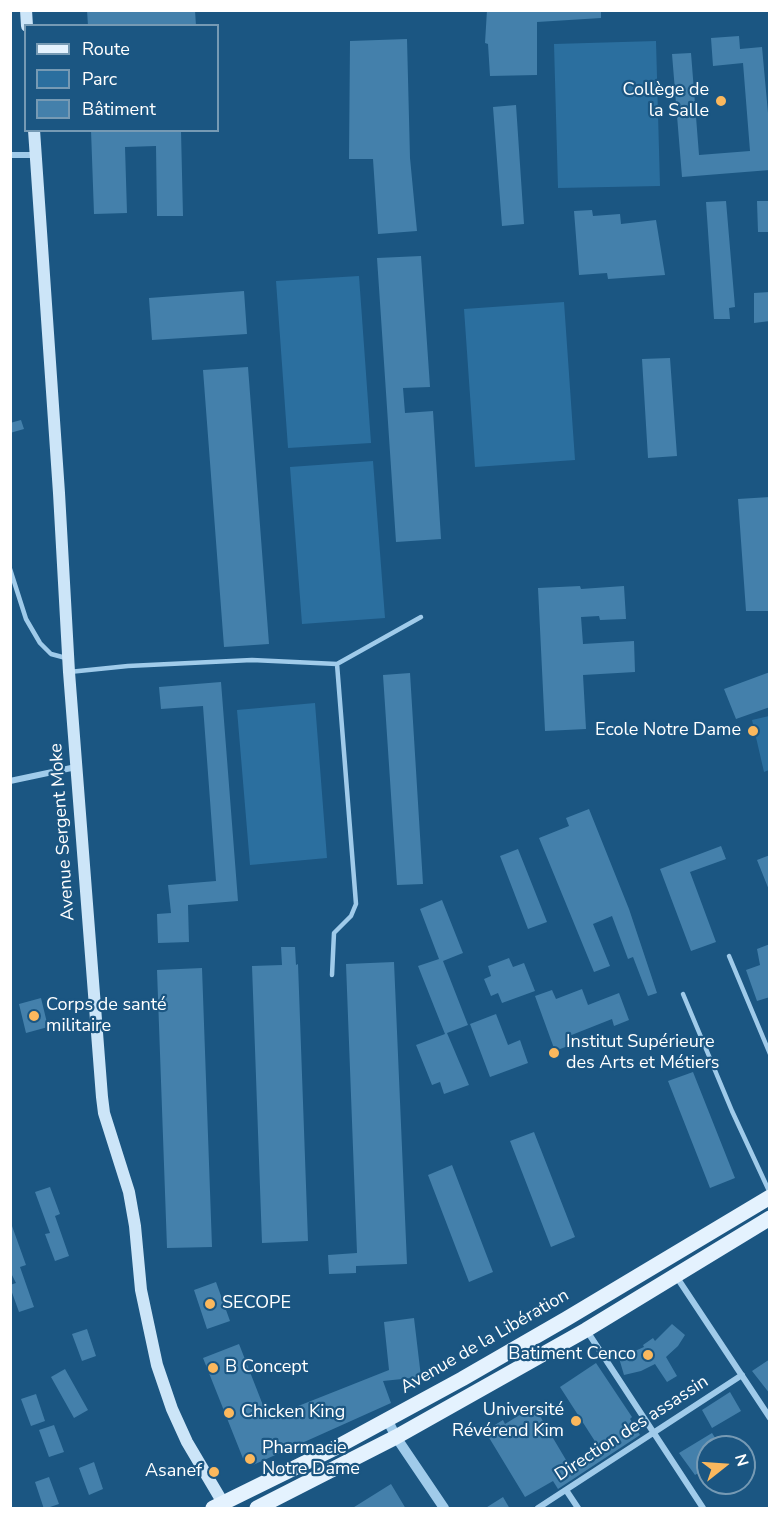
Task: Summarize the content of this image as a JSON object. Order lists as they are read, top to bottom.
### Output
{
  "streets": {
    "main road": ["Avenue Sergent Moke", "Avenue de la Libération"],
    "street": ["Direction des assassin"]
  },
  "crossings": [
    ["Avenue Sergent Moke", "Avenue de la Libération"]
  ],
  "places": [
    "Collège de la Salle",
    "Ecole Notre Dame",
    "Corps de santé militaire",
    "Institut Supérieure des Arts et Métiers",
    "SECOPE",
    "Batiment Cenco",
    "B Concept",
    "Chicken King",
    "Université Révérend Kim",
    "Pharmacie Notre Dame",
    "Asanef"
  ],
  "legend": ["Route", "Parc", "Bâtiment"],
  "north": "right"
}
